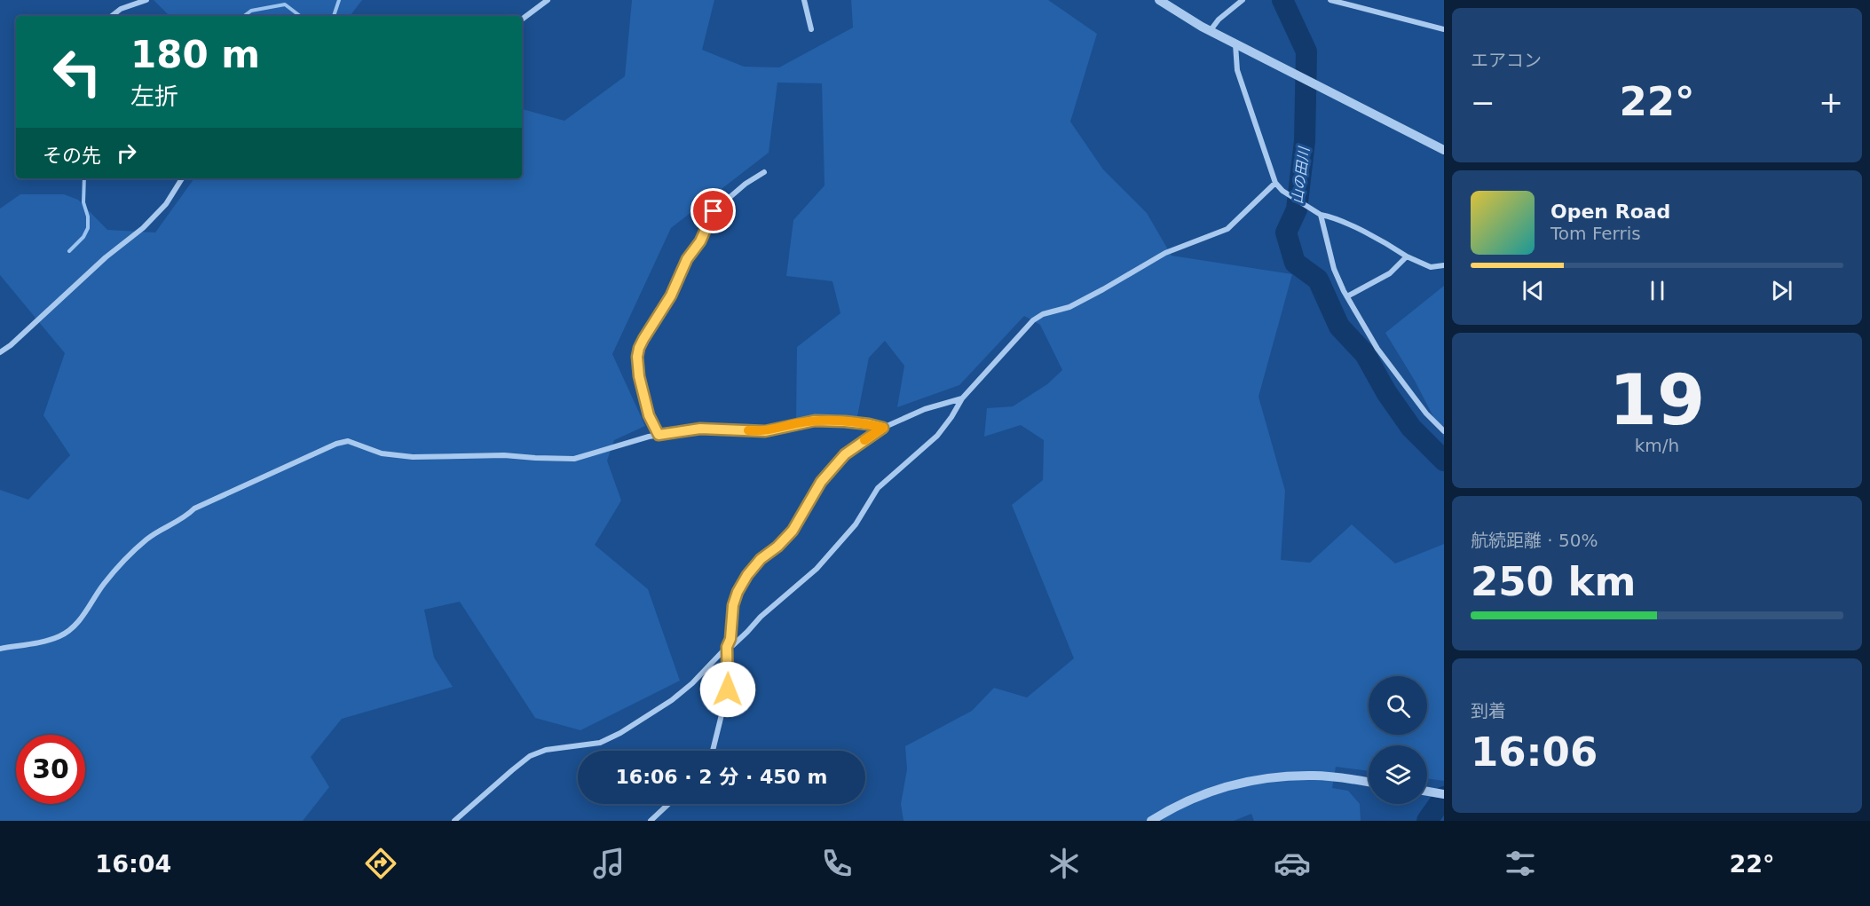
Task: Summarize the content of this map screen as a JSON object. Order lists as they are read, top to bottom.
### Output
{
  "water": ["山の田川"],
  "page": {
    "tile": [
      "エアコン",
      ["19", "km/h"],
      ["航続距離 · 50%", "250 km"],
      ["到着", "16:06"]
    ],
    "turn": ["180 m", "左折"],
    "heat": ["−", "22°", "+"],
    "then": "その先",
    "song": ["Open Road", "Tom Ferris"],
    "limit": "30",
    "trip": "16:06 · 2 分 · 450 m",
    "tabs": ["16:04", "22°"]
  }
}
